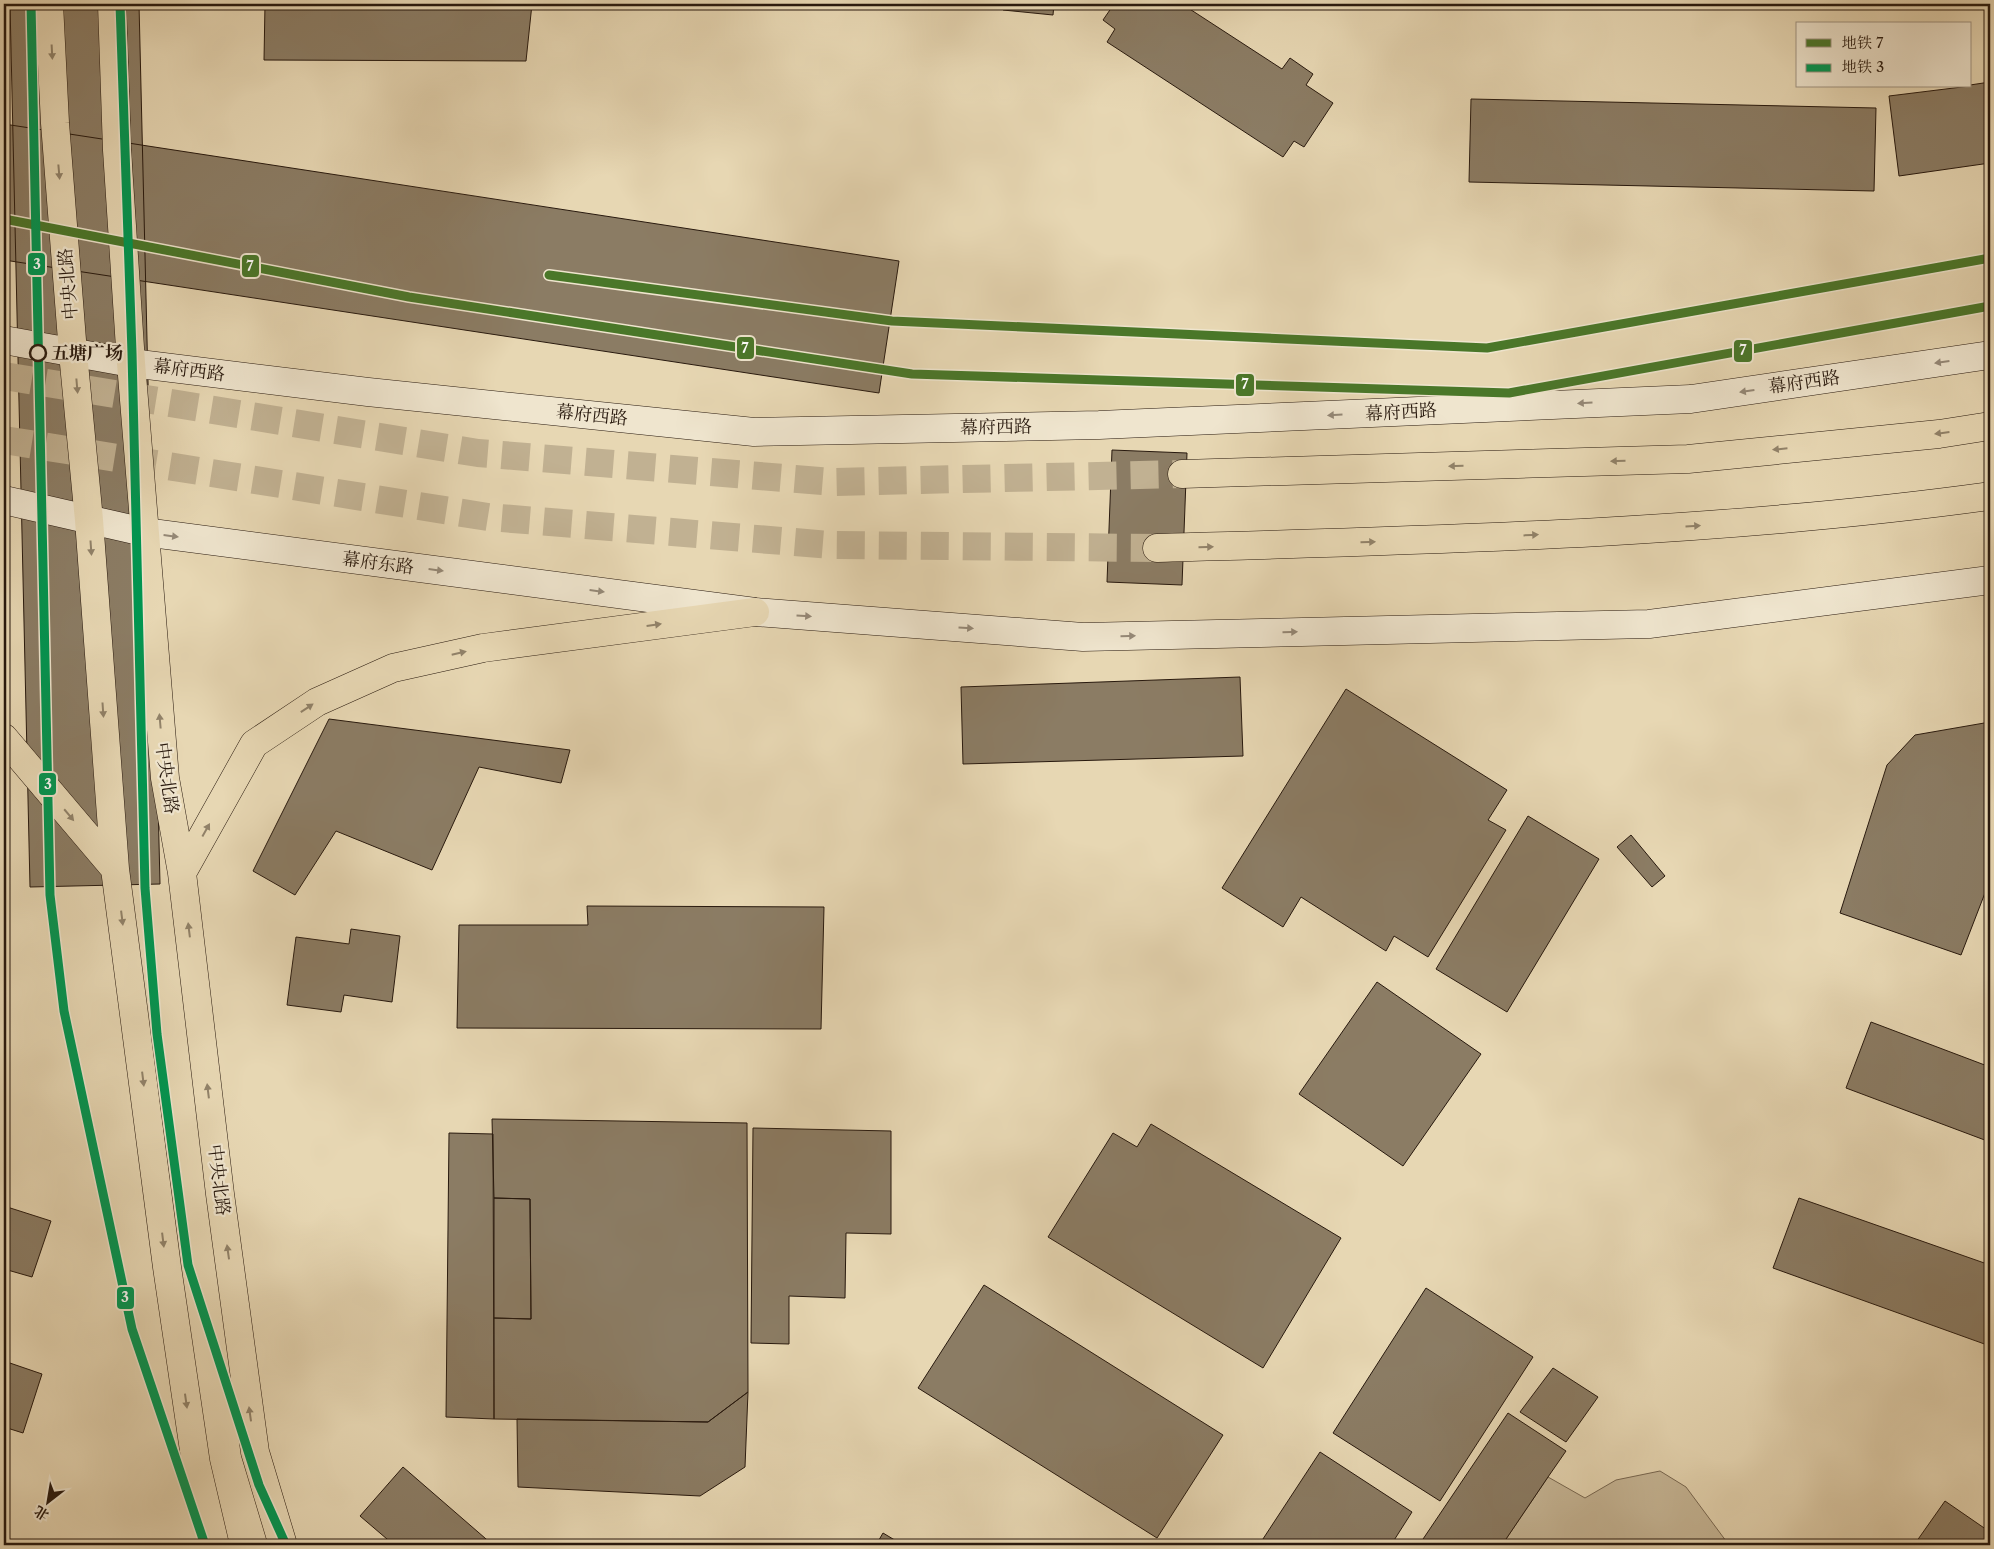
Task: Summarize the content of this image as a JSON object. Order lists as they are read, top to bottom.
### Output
{
  "streets": {
    "main road": ["中央北路", "幕府西路", "幕府东路"]
  },
  "crossings": [
    ["中央北路", "幕府西路"],
    ["中央北路", "幕府东路"]
  ],
  "one_way": ["幕府东路"],
  "places": ["五塘广场"],
  "lines": ["metro line 3", "metro line 7"],
  "legend": ["地铁 7", "地铁 3"],
  "north": "bottom left"
}
